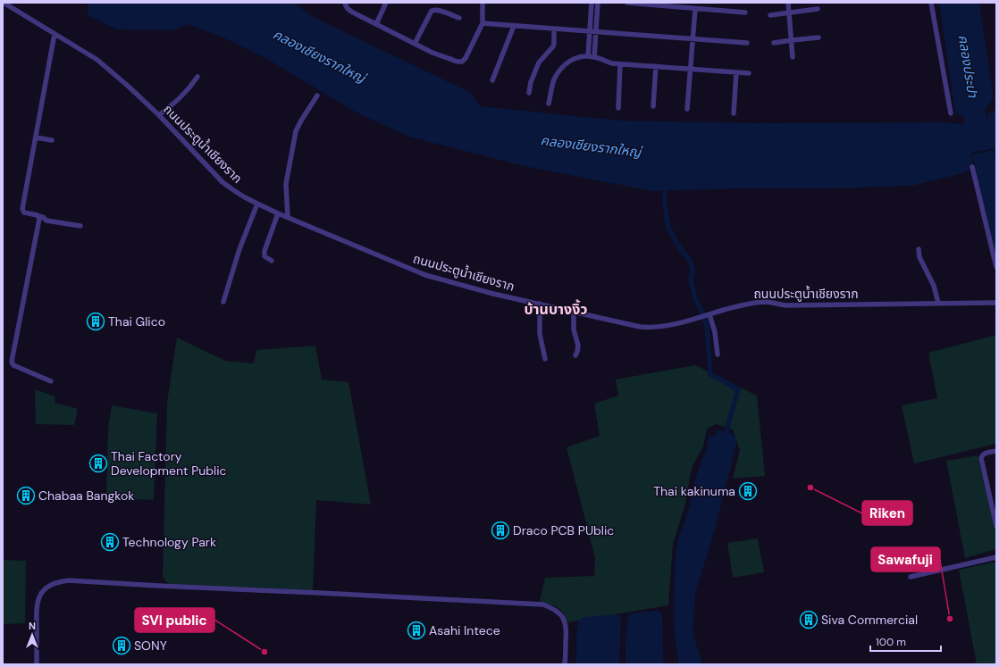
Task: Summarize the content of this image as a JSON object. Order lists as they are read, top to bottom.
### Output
{
  "streets": {
    "street": ["ถนนประตูน้ำเชียงราก"]
  },
  "districts": ["บ้านบางงิ้ว"],
  "water": ["คลองเชียงรากใหญ่", "คลองประปา"],
  "places": {
    "building": [
      "Thai Glico",
      "Thai Factory Development Public",
      "Thai kakinuma",
      "Chabaa Bangkok",
      "Draco PCB PUblic",
      "Technology Park",
      "Siva Commercial",
      "Asahi Intece",
      "SONY"
    ],
    "other": ["Riken", "Sawafuji", "SVI public"]
  },
  "scale_bar": "100 m",
  "north": "top"
}
